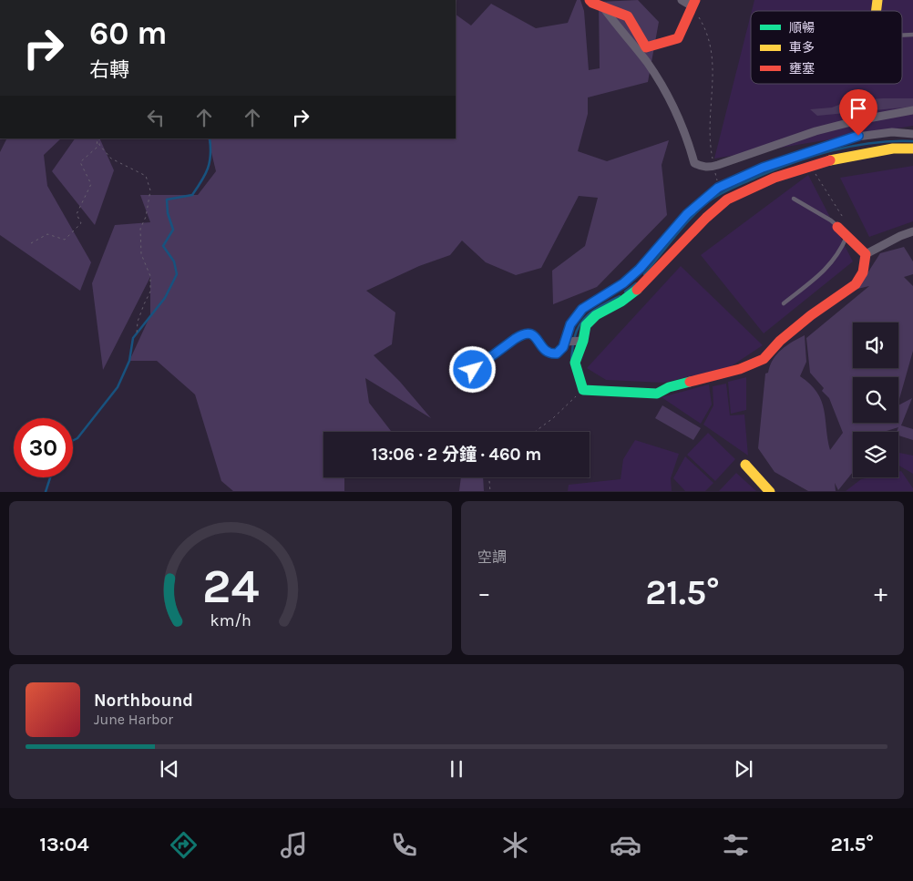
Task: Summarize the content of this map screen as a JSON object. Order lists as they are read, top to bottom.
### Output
{
  "legend": ["順暢", "車多", "壅塞"],
  "page": {
    "turn": ["60 m", "右轉"],
    "limit": "30",
    "trip": "13:06 · 2 分鐘 · 460 m",
    "tile": "空調",
    "heat": ["−", "21.5°", "+"],
    "song": ["Northbound", "June Harbor"],
    "tabs": ["13:04", "21.5°"],
    "gauge": ["24", "km/h"]
  }
}
